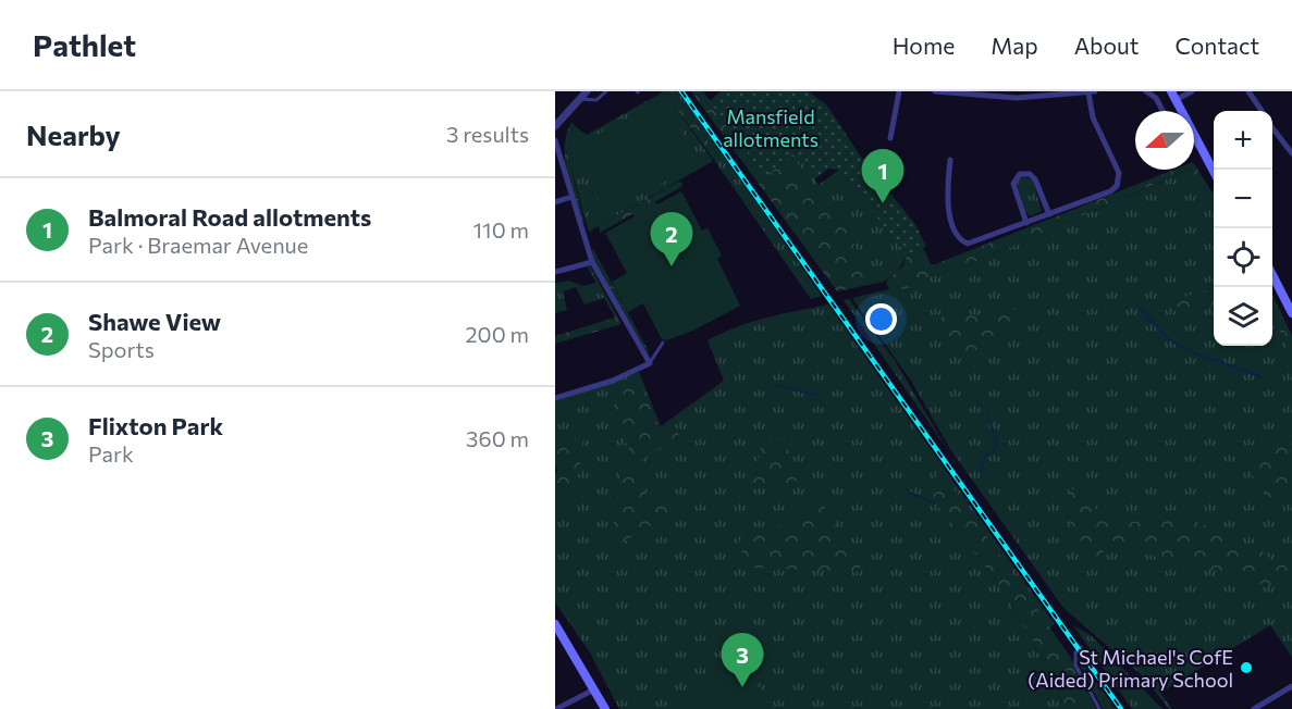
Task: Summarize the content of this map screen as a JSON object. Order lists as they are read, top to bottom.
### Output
{
  "parks": ["Mansfield allotments"],
  "places": ["St Michael's CofE (Aided) Primary School"],
  "north": "left",
  "page": {
    "header": "Pathlet",
    "nav": [
      "Home",
      "Map",
      "About",
      "Contact"
    ],
    "heading": ["Nearby", "3 results"],
    "map_buttons": ["+", "−"],
    "pins": ["1", "2", "3"],
    "list": [
      {
        "mark": "1",
        "name": "Balmoral Road allotments",
        "note": "Park · Braemar Avenue",
        "value": "110 m"
      },
      {
        "mark": "2",
        "name": "Shawe View",
        "note": "Sports",
        "value": "200 m"
      },
      {
        "mark": "3",
        "name": "Flixton Park",
        "note": "Park",
        "value": "360 m"
      }
    ]
  }
}
